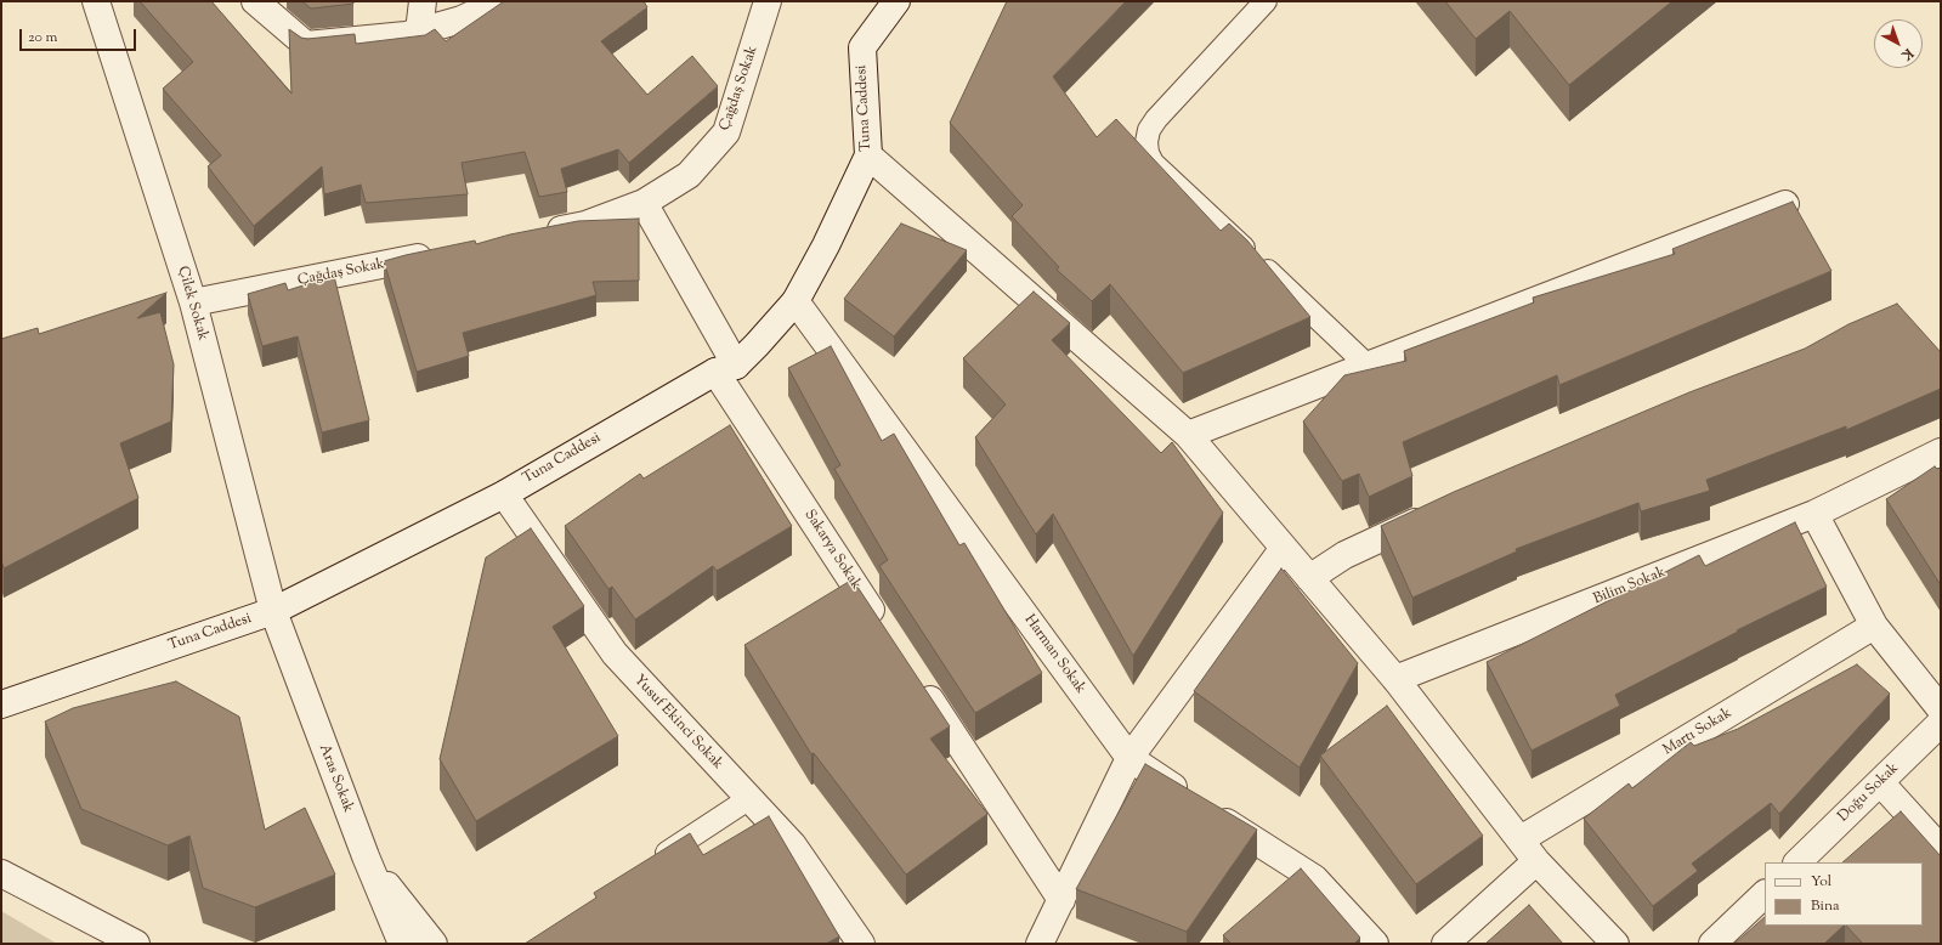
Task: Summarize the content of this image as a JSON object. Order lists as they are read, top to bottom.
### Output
{
  "streets": {
    "street": [
      "Çağdaş Sokak",
      "Tuna Caddesi",
      "Çilek Sokak",
      "Sakarya Sokak",
      "Bilim Sokak",
      "Harman Sokak",
      "Yusuf Ekinci Sokak",
      "Martı Sokak",
      "Aras Sokak",
      "Doğu Sokak"
    ]
  },
  "crossings": [
    ["Çağdaş Sokak", "Çilek Sokak"],
    ["Çağdaş Sokak", "Sakarya Sokak"],
    ["Tuna Caddesi", "Çilek Sokak"],
    ["Tuna Caddesi", "Sakarya Sokak"],
    ["Tuna Caddesi", "Harman Sokak"],
    ["Tuna Caddesi", "Yusuf Ekinci Sokak"],
    ["Tuna Caddesi", "Aras Sokak"],
    ["Çilek Sokak", "Aras Sokak"]
  ],
  "legend": ["Yol", "Bina"],
  "scale_bar": "20 m",
  "north": "bottom right"
}
